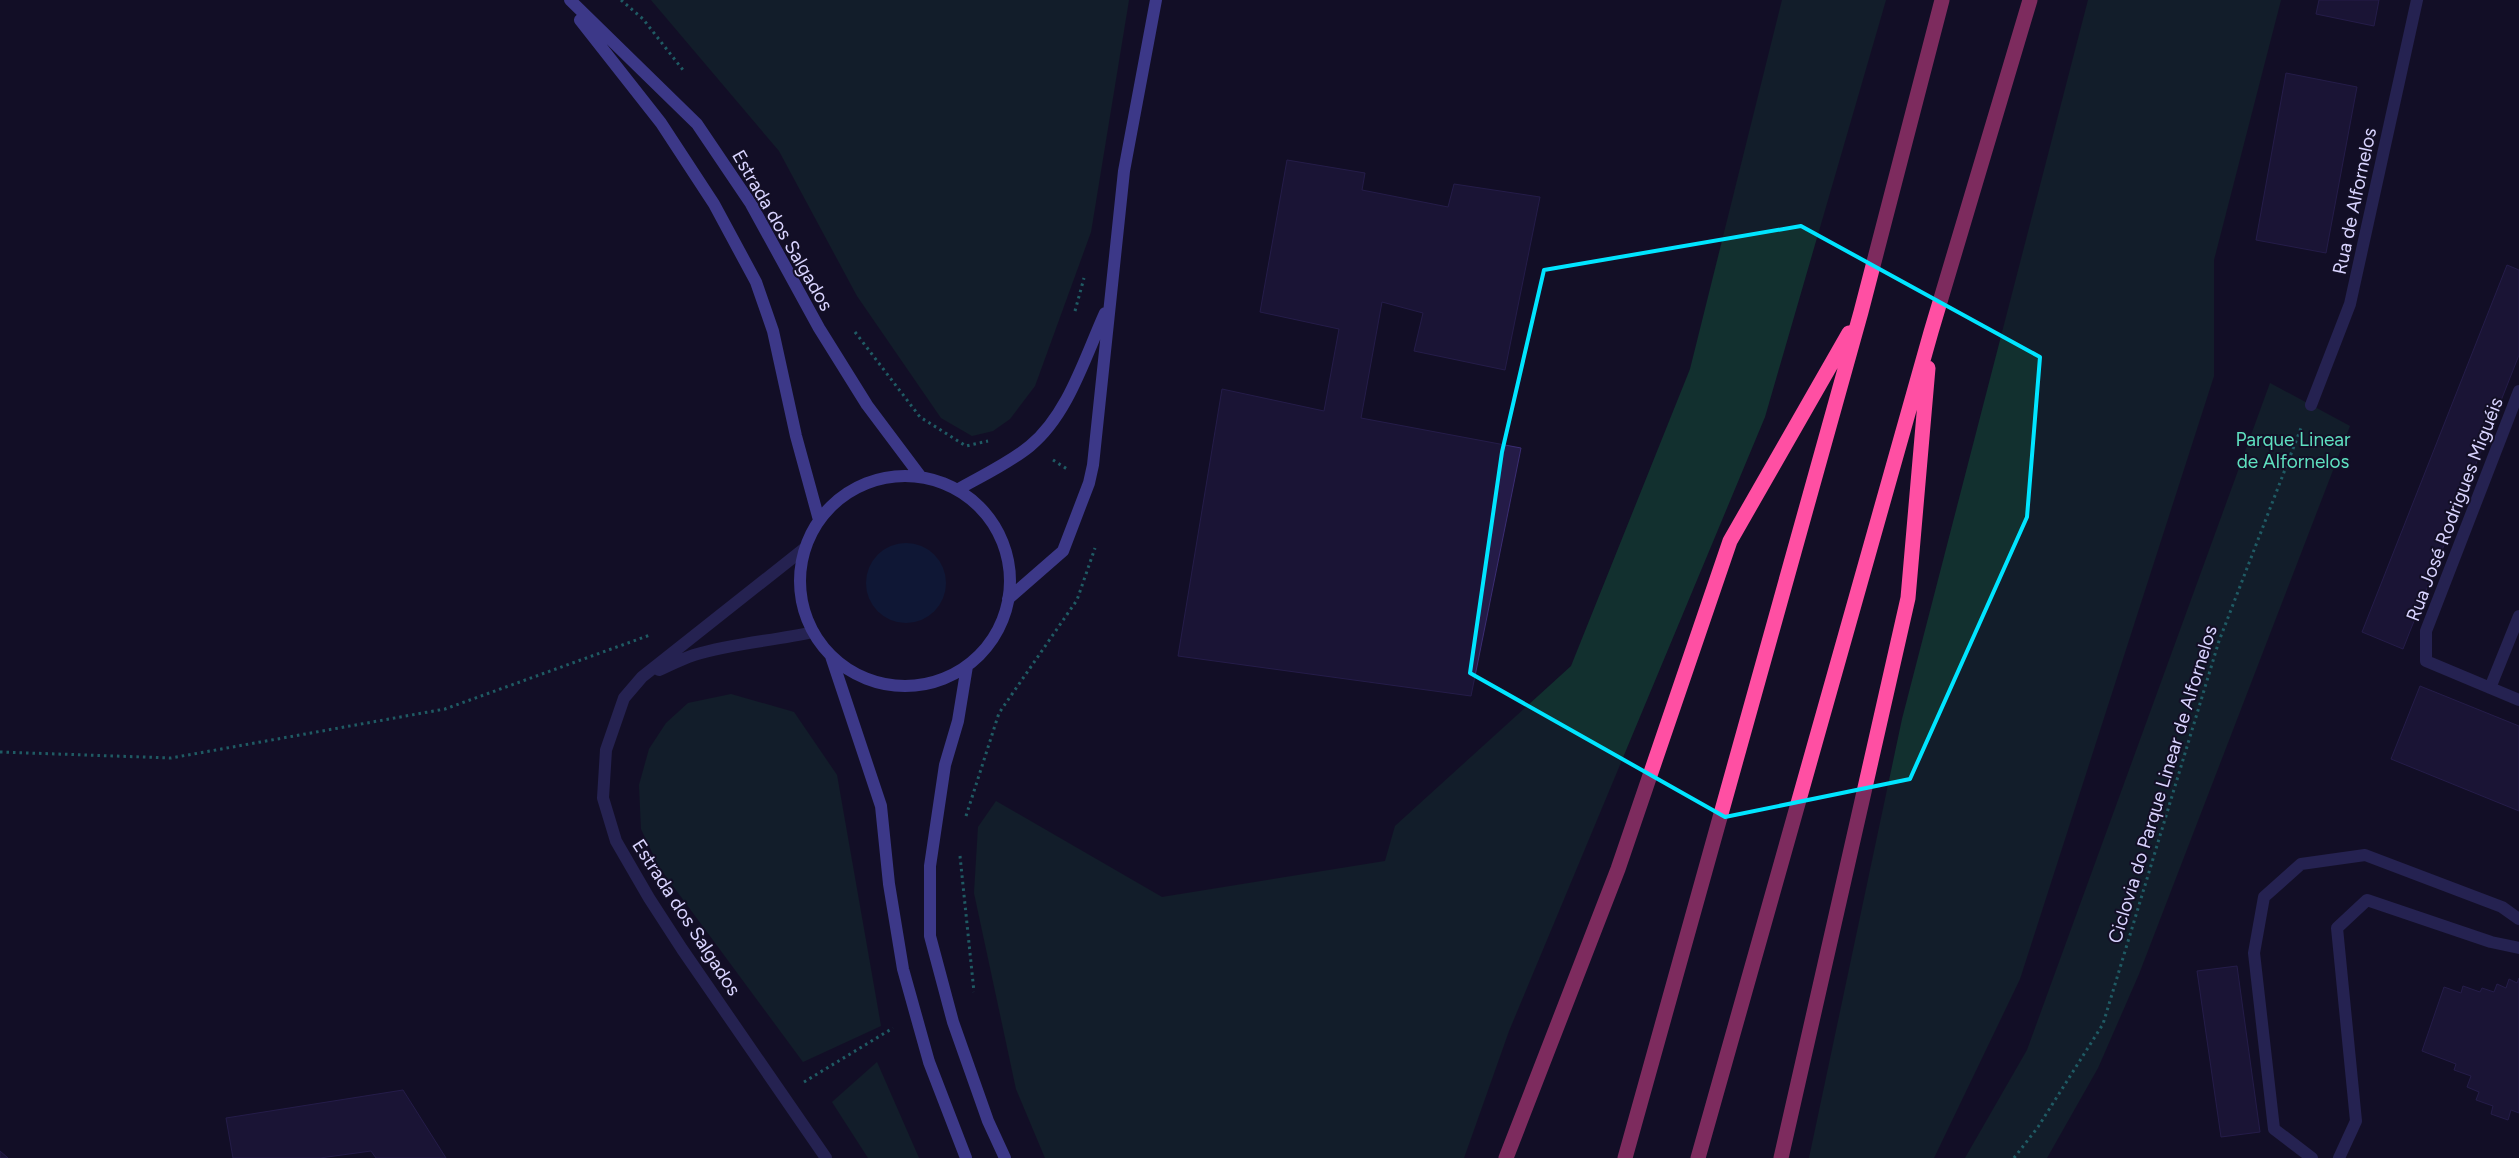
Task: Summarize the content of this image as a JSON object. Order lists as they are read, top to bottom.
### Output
{
  "streets": {
    "main road": ["Estrada dos Salgados"],
    "street": ["Rua de Alfornelos", "Rua José Rodrigues Miguéis"],
    "path": ["Ciclovia do Parque Linear de Alfornelos"]
  },
  "crossings": [
    ["Rua de Alfornelos", "Ciclovia do Parque Linear de Alfornelos"]
  ],
  "parks": ["Parque Linear de Alfornelos"]
}
